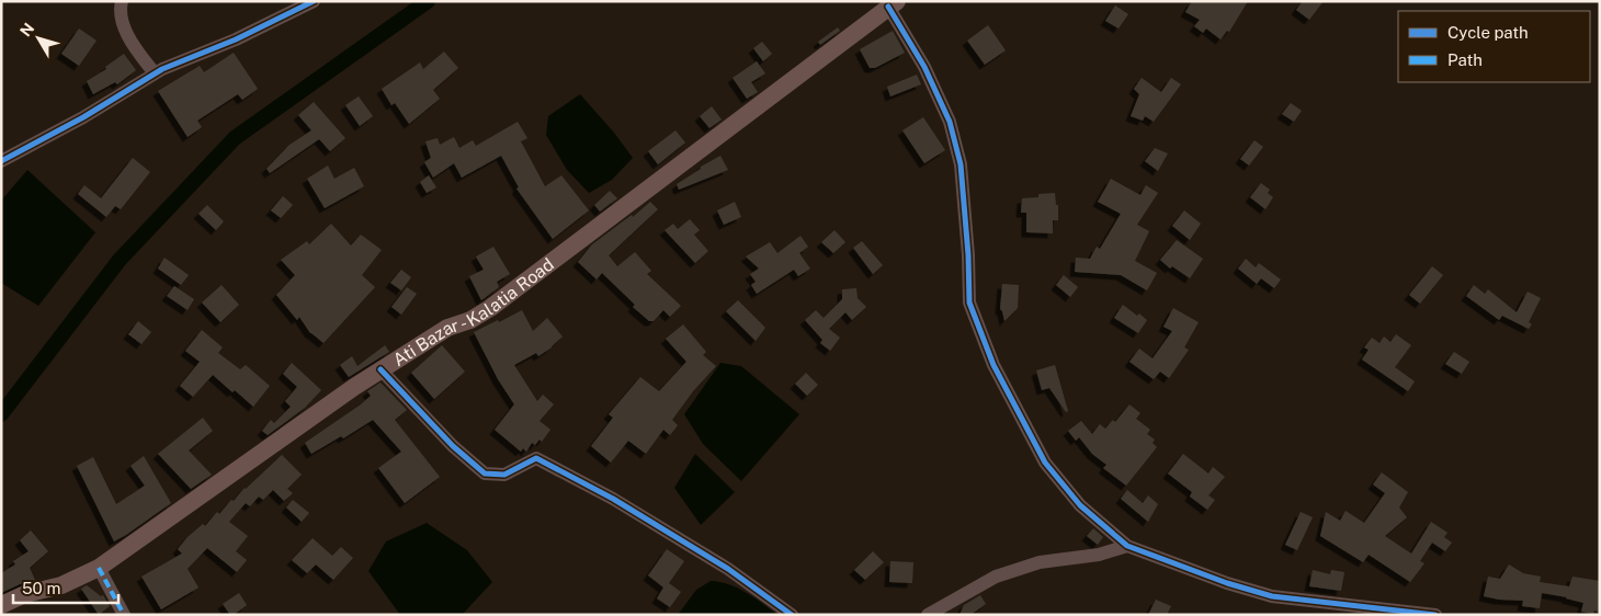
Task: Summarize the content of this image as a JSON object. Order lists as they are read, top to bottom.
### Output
{
  "streets": {
    "main road": ["Ati Bazar - Kalatia Road"]
  },
  "legend": ["Cycle path", "Path"],
  "scale_bar": "50 m",
  "north": "top left"
}
